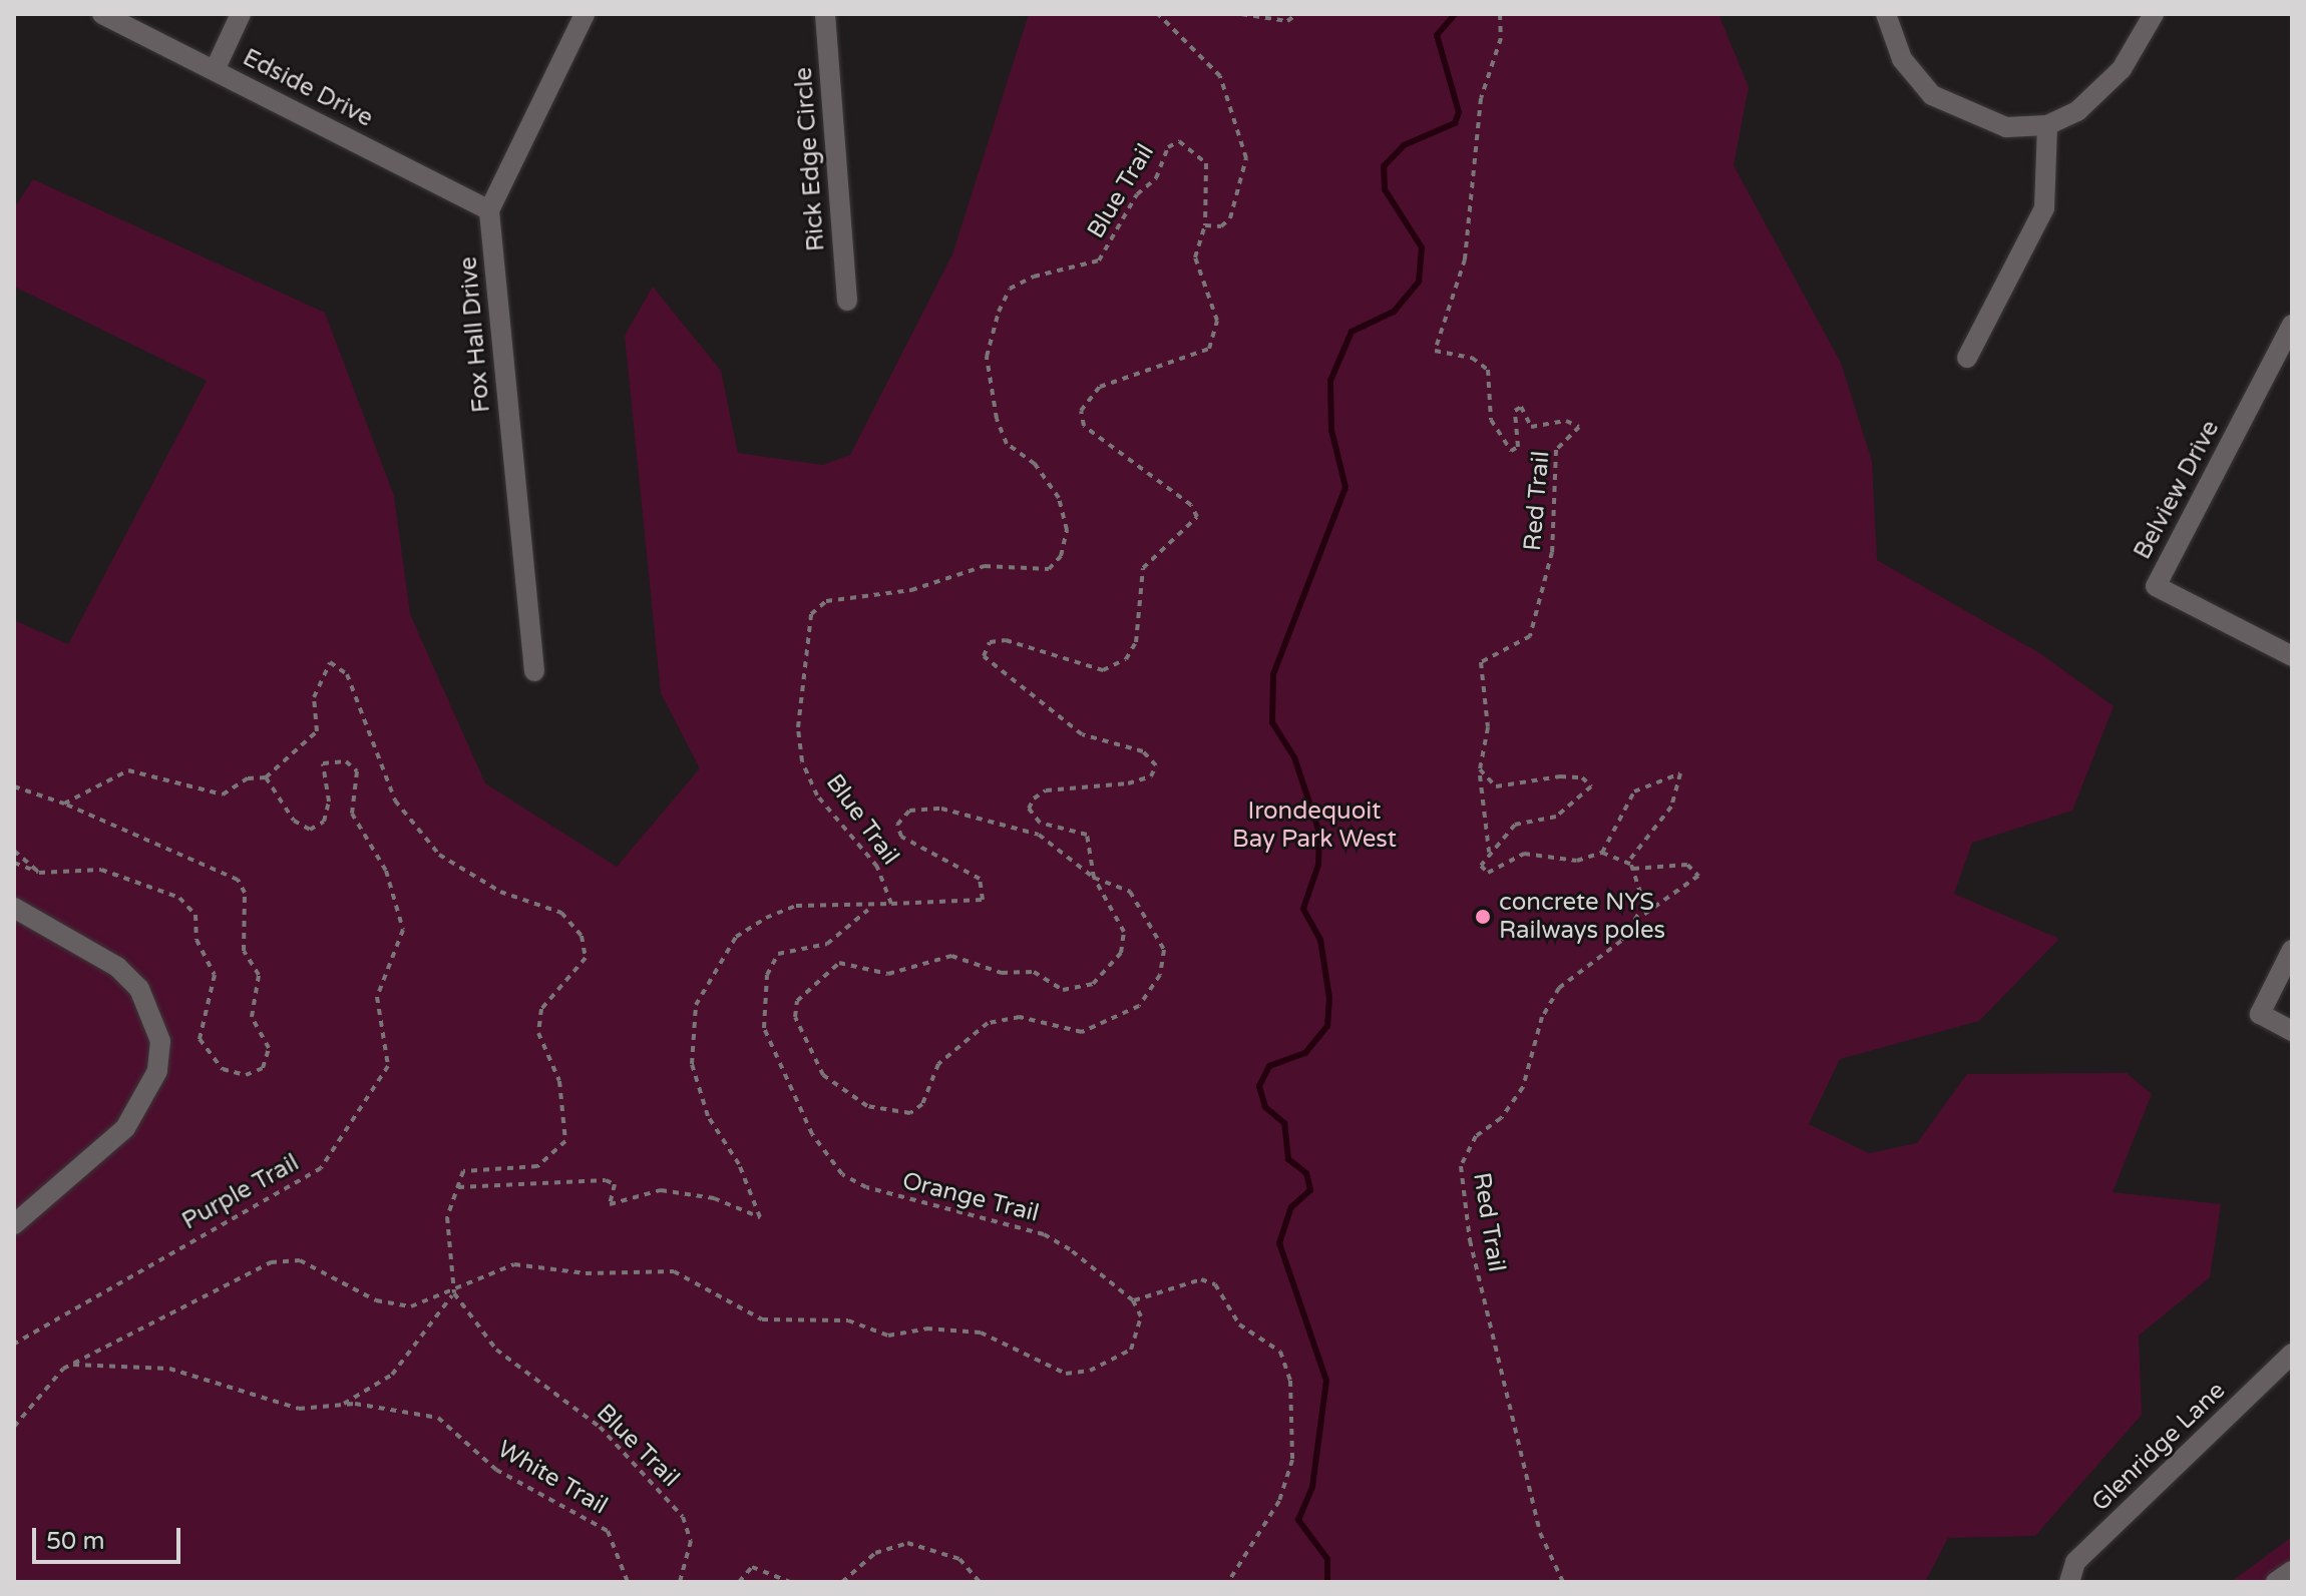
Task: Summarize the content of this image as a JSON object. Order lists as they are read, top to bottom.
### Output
{
  "streets": {
    "street": [
      "Edside Drive",
      "Rick Edge Circle",
      "Fox Hall Drive",
      "Belview Drive",
      "Glenridge Lane"
    ],
    "path": [
      "Blue Trail",
      "Red Trail",
      "Purple Trail",
      "Orange Trail",
      "White Trail"
    ]
  },
  "crossings": [
    ["Edside Drive", "Fox Hall Drive"],
    ["Blue Trail", "Orange Trail"],
    ["Blue Trail", "White Trail"]
  ],
  "parks": ["Irondequoit Bay Park West"],
  "places": ["concrete NYS Railways poles"],
  "scale_bar": "50 m"
}
